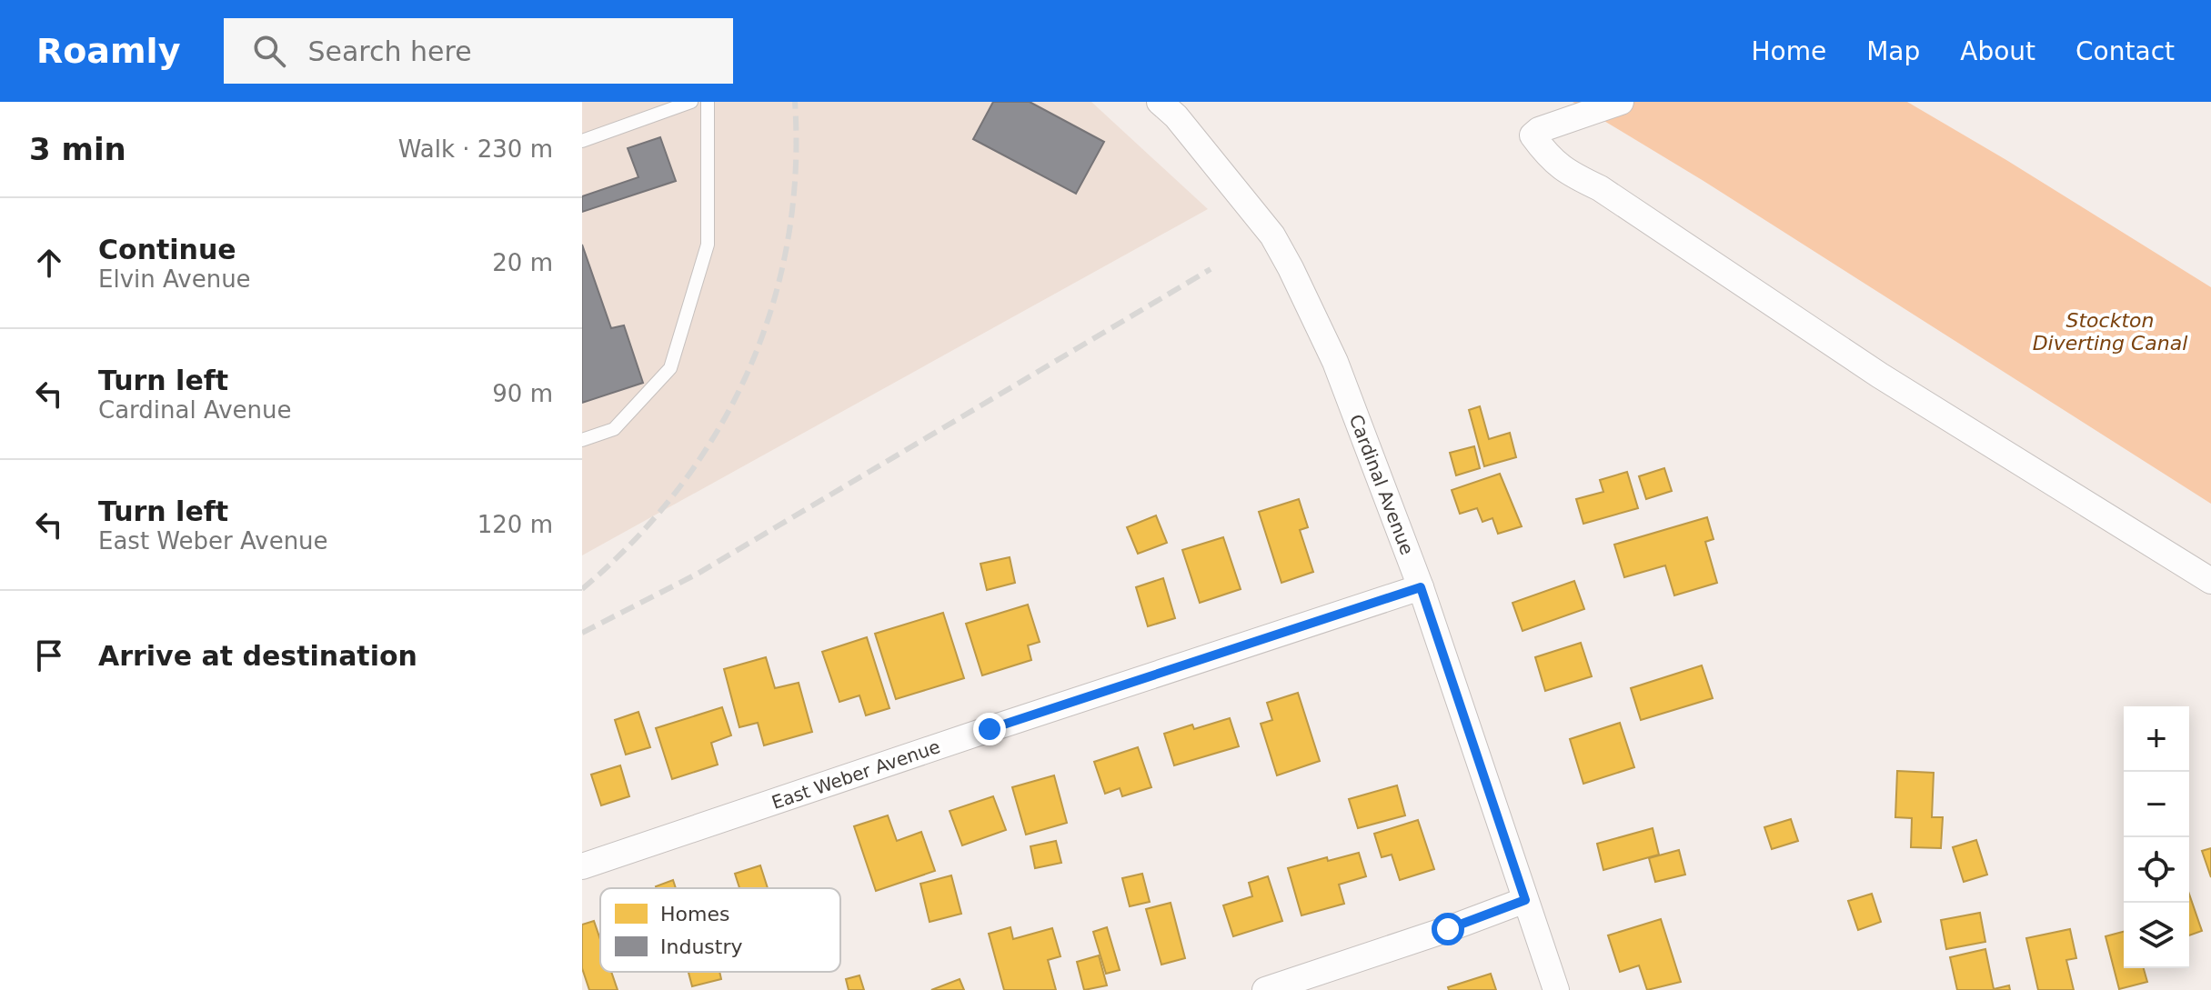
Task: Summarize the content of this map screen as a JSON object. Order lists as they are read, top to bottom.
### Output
{
  "streets": {
    "street": ["Cardinal Avenue", "East Weber Avenue"]
  },
  "crossings": [
    ["Cardinal Avenue", "East Weber Avenue"]
  ],
  "water": ["Stockton Diverting Canal"],
  "legend": ["Homes", "Industry"],
  "page": {
    "header": "Roamly",
    "search": "Search here",
    "nav": [
      "Home",
      "Map",
      "About",
      "Contact"
    ],
    "heading": ["3 min", "Walk · 230 m"],
    "list": [
      ["Continue", "Elvin Avenue", "20 m"],
      ["Turn left", "Cardinal Avenue", "90 m"],
      ["Turn left", "East Weber Avenue", "120 m"],
      "Arrive at destination"
    ],
    "map_buttons": ["+", "−"]
  }
}
